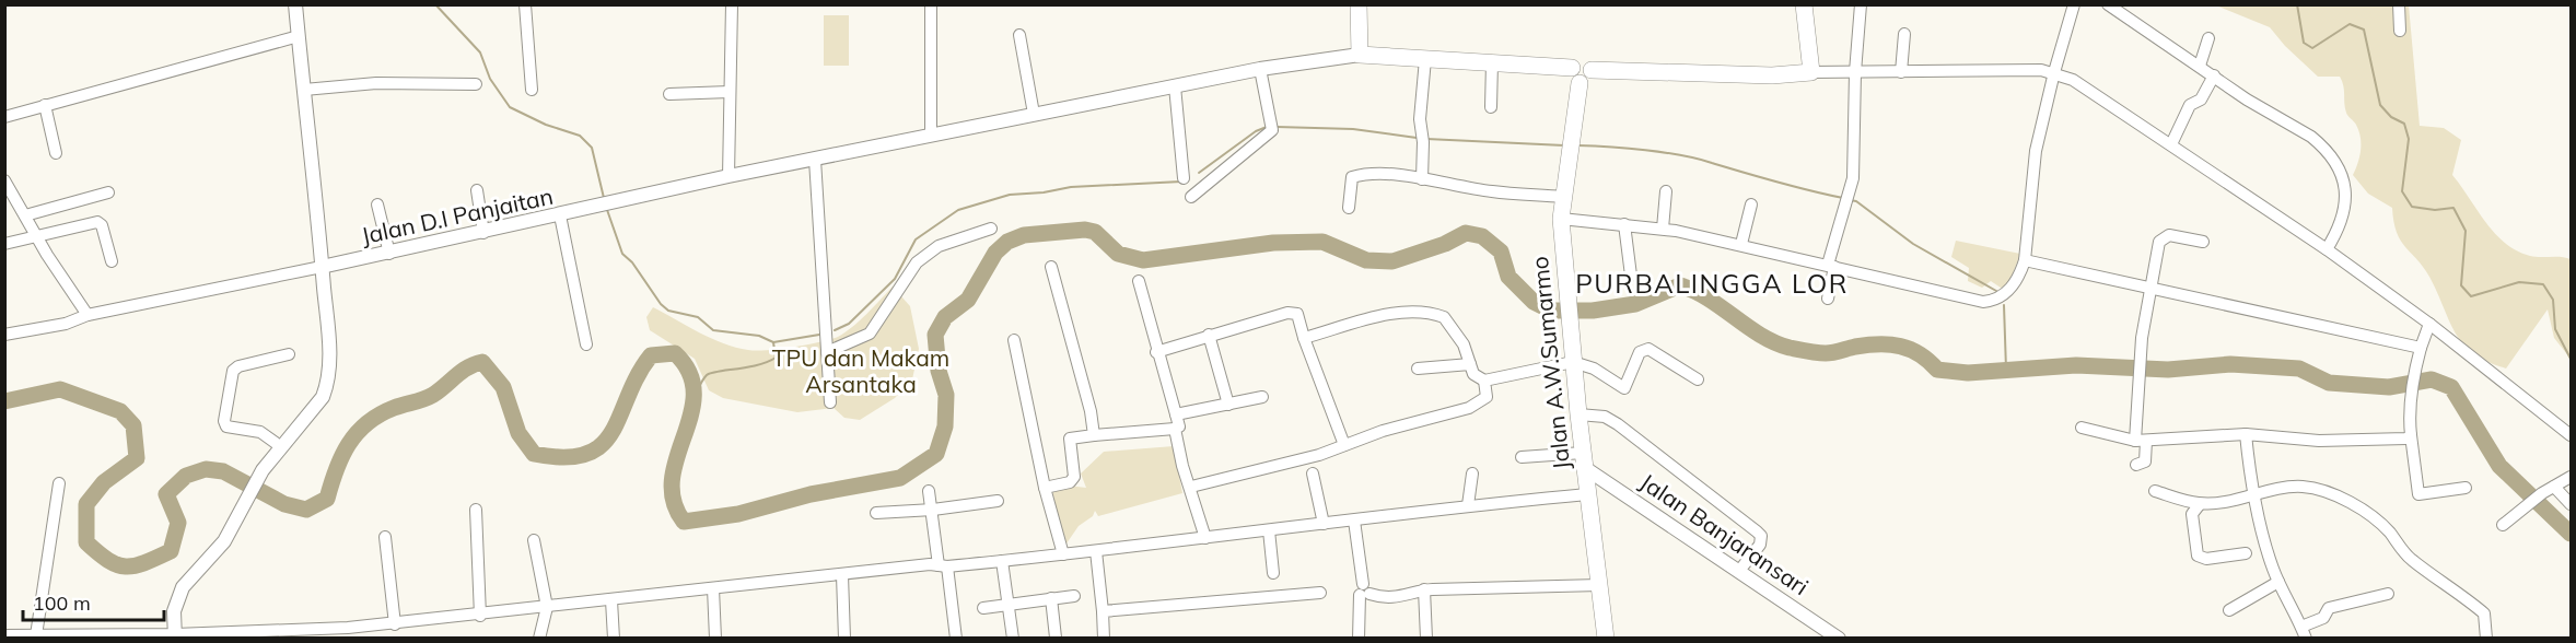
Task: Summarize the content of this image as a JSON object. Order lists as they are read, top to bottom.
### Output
{
  "streets": {
    "main road": ["Jalan A.W.Sumarmo"],
    "street": ["Jalan D.I Panjaitan", "Jalan Banjaransari"]
  },
  "crossings": [
    ["Jalan A.W.Sumarmo", "Jalan Banjaransari"]
  ],
  "districts": ["PURBALINGGA LOR"],
  "parks": ["TPU dan Makam Arsantaka"],
  "scale_bar": "100 m"
}
